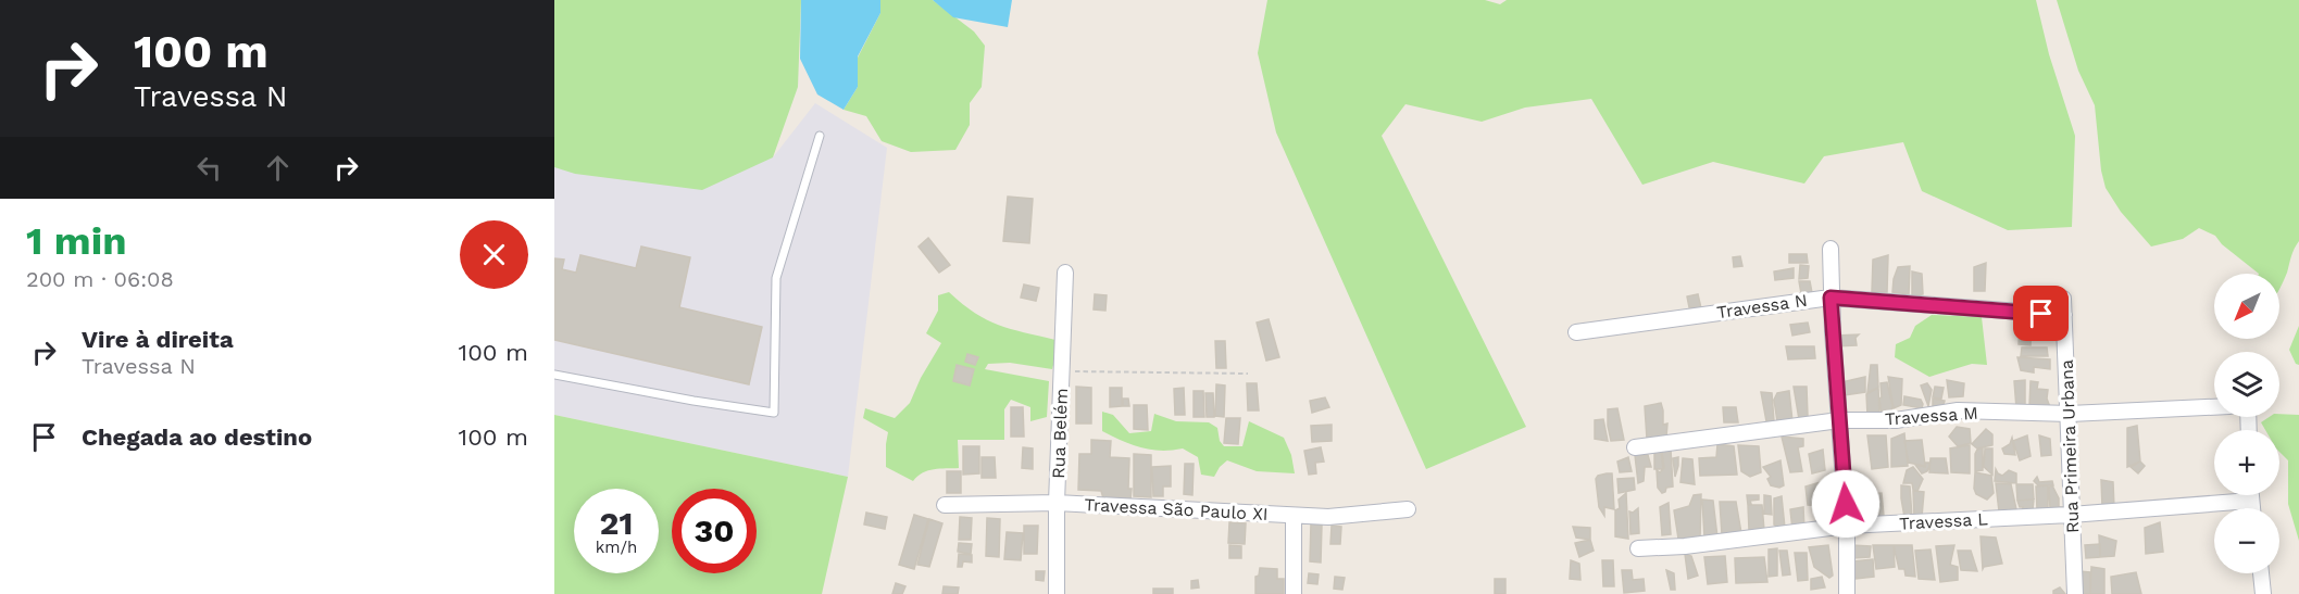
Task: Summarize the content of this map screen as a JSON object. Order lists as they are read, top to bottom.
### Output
{
  "streets": {
    "street": [
      "Travessa N",
      "Travessa M",
      "Rua Belém",
      "Rua Primeira Urbana",
      "Travessa São Paulo XI",
      "Travessa L"
    ]
  },
  "crossings": [
    ["Travessa N", "Rua Primeira Urbana"],
    ["Travessa M", "Rua Primeira Urbana"],
    ["Rua Belém", "Travessa São Paulo XI"],
    ["Rua Primeira Urbana", "Travessa L"]
  ],
  "north": "bottom left",
  "page": {
    "turn": ["100 m", "Travessa N"],
    "heading": ["1 min", "200 m · 06:08"],
    "map_buttons": ["+", "−"],
    "list": [
      {
        "name": "Vire à direita",
        "note": "Travessa N",
        "value": "100 m"
      },
      {
        "name": "Chegada ao destino",
        "value": "100 m"
      }
    ],
    "speed": "21 km/h",
    "limit": "30"
  }
}
